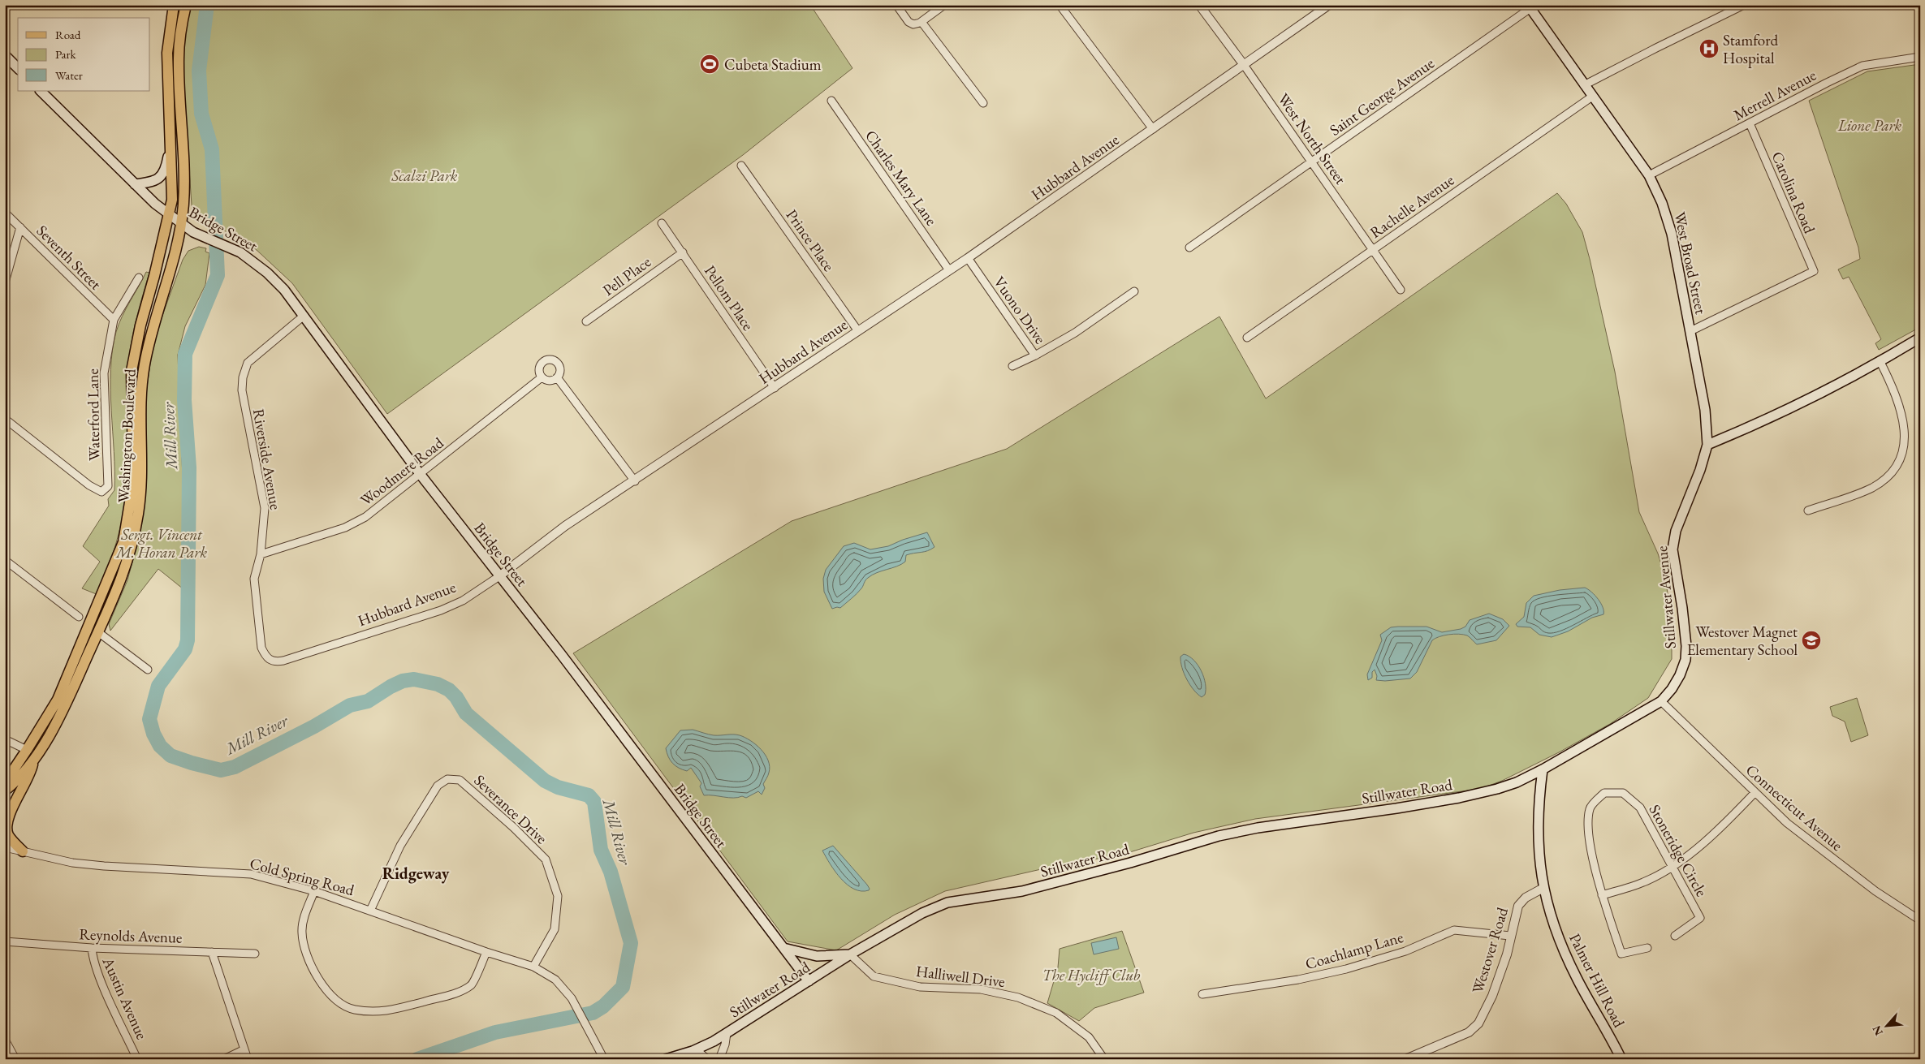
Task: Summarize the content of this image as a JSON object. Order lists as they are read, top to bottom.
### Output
{
  "streets": {
    "main road": [
      "Bridge Street",
      "West Broad Street",
      "Washington Boulevard",
      "Stillwater Avenue",
      "Stillwater Road",
      "Palmer Hill Road"
    ],
    "street": [
      "Merrell Avenue",
      "Saint George Avenue",
      "West North Street",
      "Hubbard Avenue",
      "Charles Mary Lane",
      "Carolina Road",
      "Rachelle Avenue",
      "Prince Place",
      "Seventh Street",
      "Pell Place",
      "Pellom Place",
      "Vuono Drive",
      "Waterford Lane",
      "Riverside Avenue",
      "Woodmere Road",
      "Connecticut Avenue",
      "Severance Drive",
      "Stoneridge Circle",
      "Cold Spring Road",
      "Reynolds Avenue",
      "Coachlamp Lane",
      "Westover Road",
      "Halliwell Drive",
      "Austin Avenue"
    ]
  },
  "crossings": [
    ["Merrell Avenue", "Carolina Road"],
    ["Merrell Avenue", "West Broad Street"],
    ["Saint George Avenue", "West North Street"],
    ["Saint George Avenue", "West Broad Street"],
    ["West North Street", "Hubbard Avenue"],
    ["West North Street", "Rachelle Avenue"],
    ["Hubbard Avenue", "Charles Mary Lane"],
    ["Hubbard Avenue", "Bridge Street"],
    ["Hubbard Avenue", "Prince Place"],
    ["Hubbard Avenue", "Pellom Place"],
    ["Hubbard Avenue", "Vuono Drive"],
    ["Hubbard Avenue", "Riverside Avenue"],
    ["Carolina Road", "West Broad Street"],
    ["Rachelle Avenue", "West Broad Street"],
    ["Bridge Street", "Washington Boulevard"],
    ["Bridge Street", "Riverside Avenue"],
    ["Bridge Street", "Woodmere Road"],
    ["Bridge Street", "Stillwater Road"],
    ["Seventh Street", "Waterford Lane"],
    ["West Broad Street", "Stillwater Avenue"],
    ["Pell Place", "Pellom Place"],
    ["Riverside Avenue", "Woodmere Road"],
    ["Stillwater Avenue", "Stillwater Road"],
    ["Stillwater Avenue", "Connecticut Avenue"],
    ["Stillwater Avenue", "Palmer Hill Road"],
    ["Stillwater Road", "Halliwell Drive"],
    ["Stillwater Road", "Palmer Hill Road"],
    ["Severance Drive", "Cold Spring Road"],
    ["Reynolds Avenue", "Austin Avenue"],
    ["Coachlamp Lane", "Westover Road"],
    ["Westover Road", "Palmer Hill Road"]
  ],
  "districts": ["Ridgeway"],
  "water": ["Mill River"],
  "parks": [
    "Lione Park",
    "Scalzi Park",
    "Sergt. Vincent M. Horan Park",
    "The Hycliff Club"
  ],
  "places": {
    "hospital": ["Stamford Hospital"],
    "sports": ["Cubeta Stadium"],
    "school or university": ["Westover Magnet Elementary School"]
  },
  "legend": ["Road", "Park", "Water"],
  "north": "bottom left"
}
